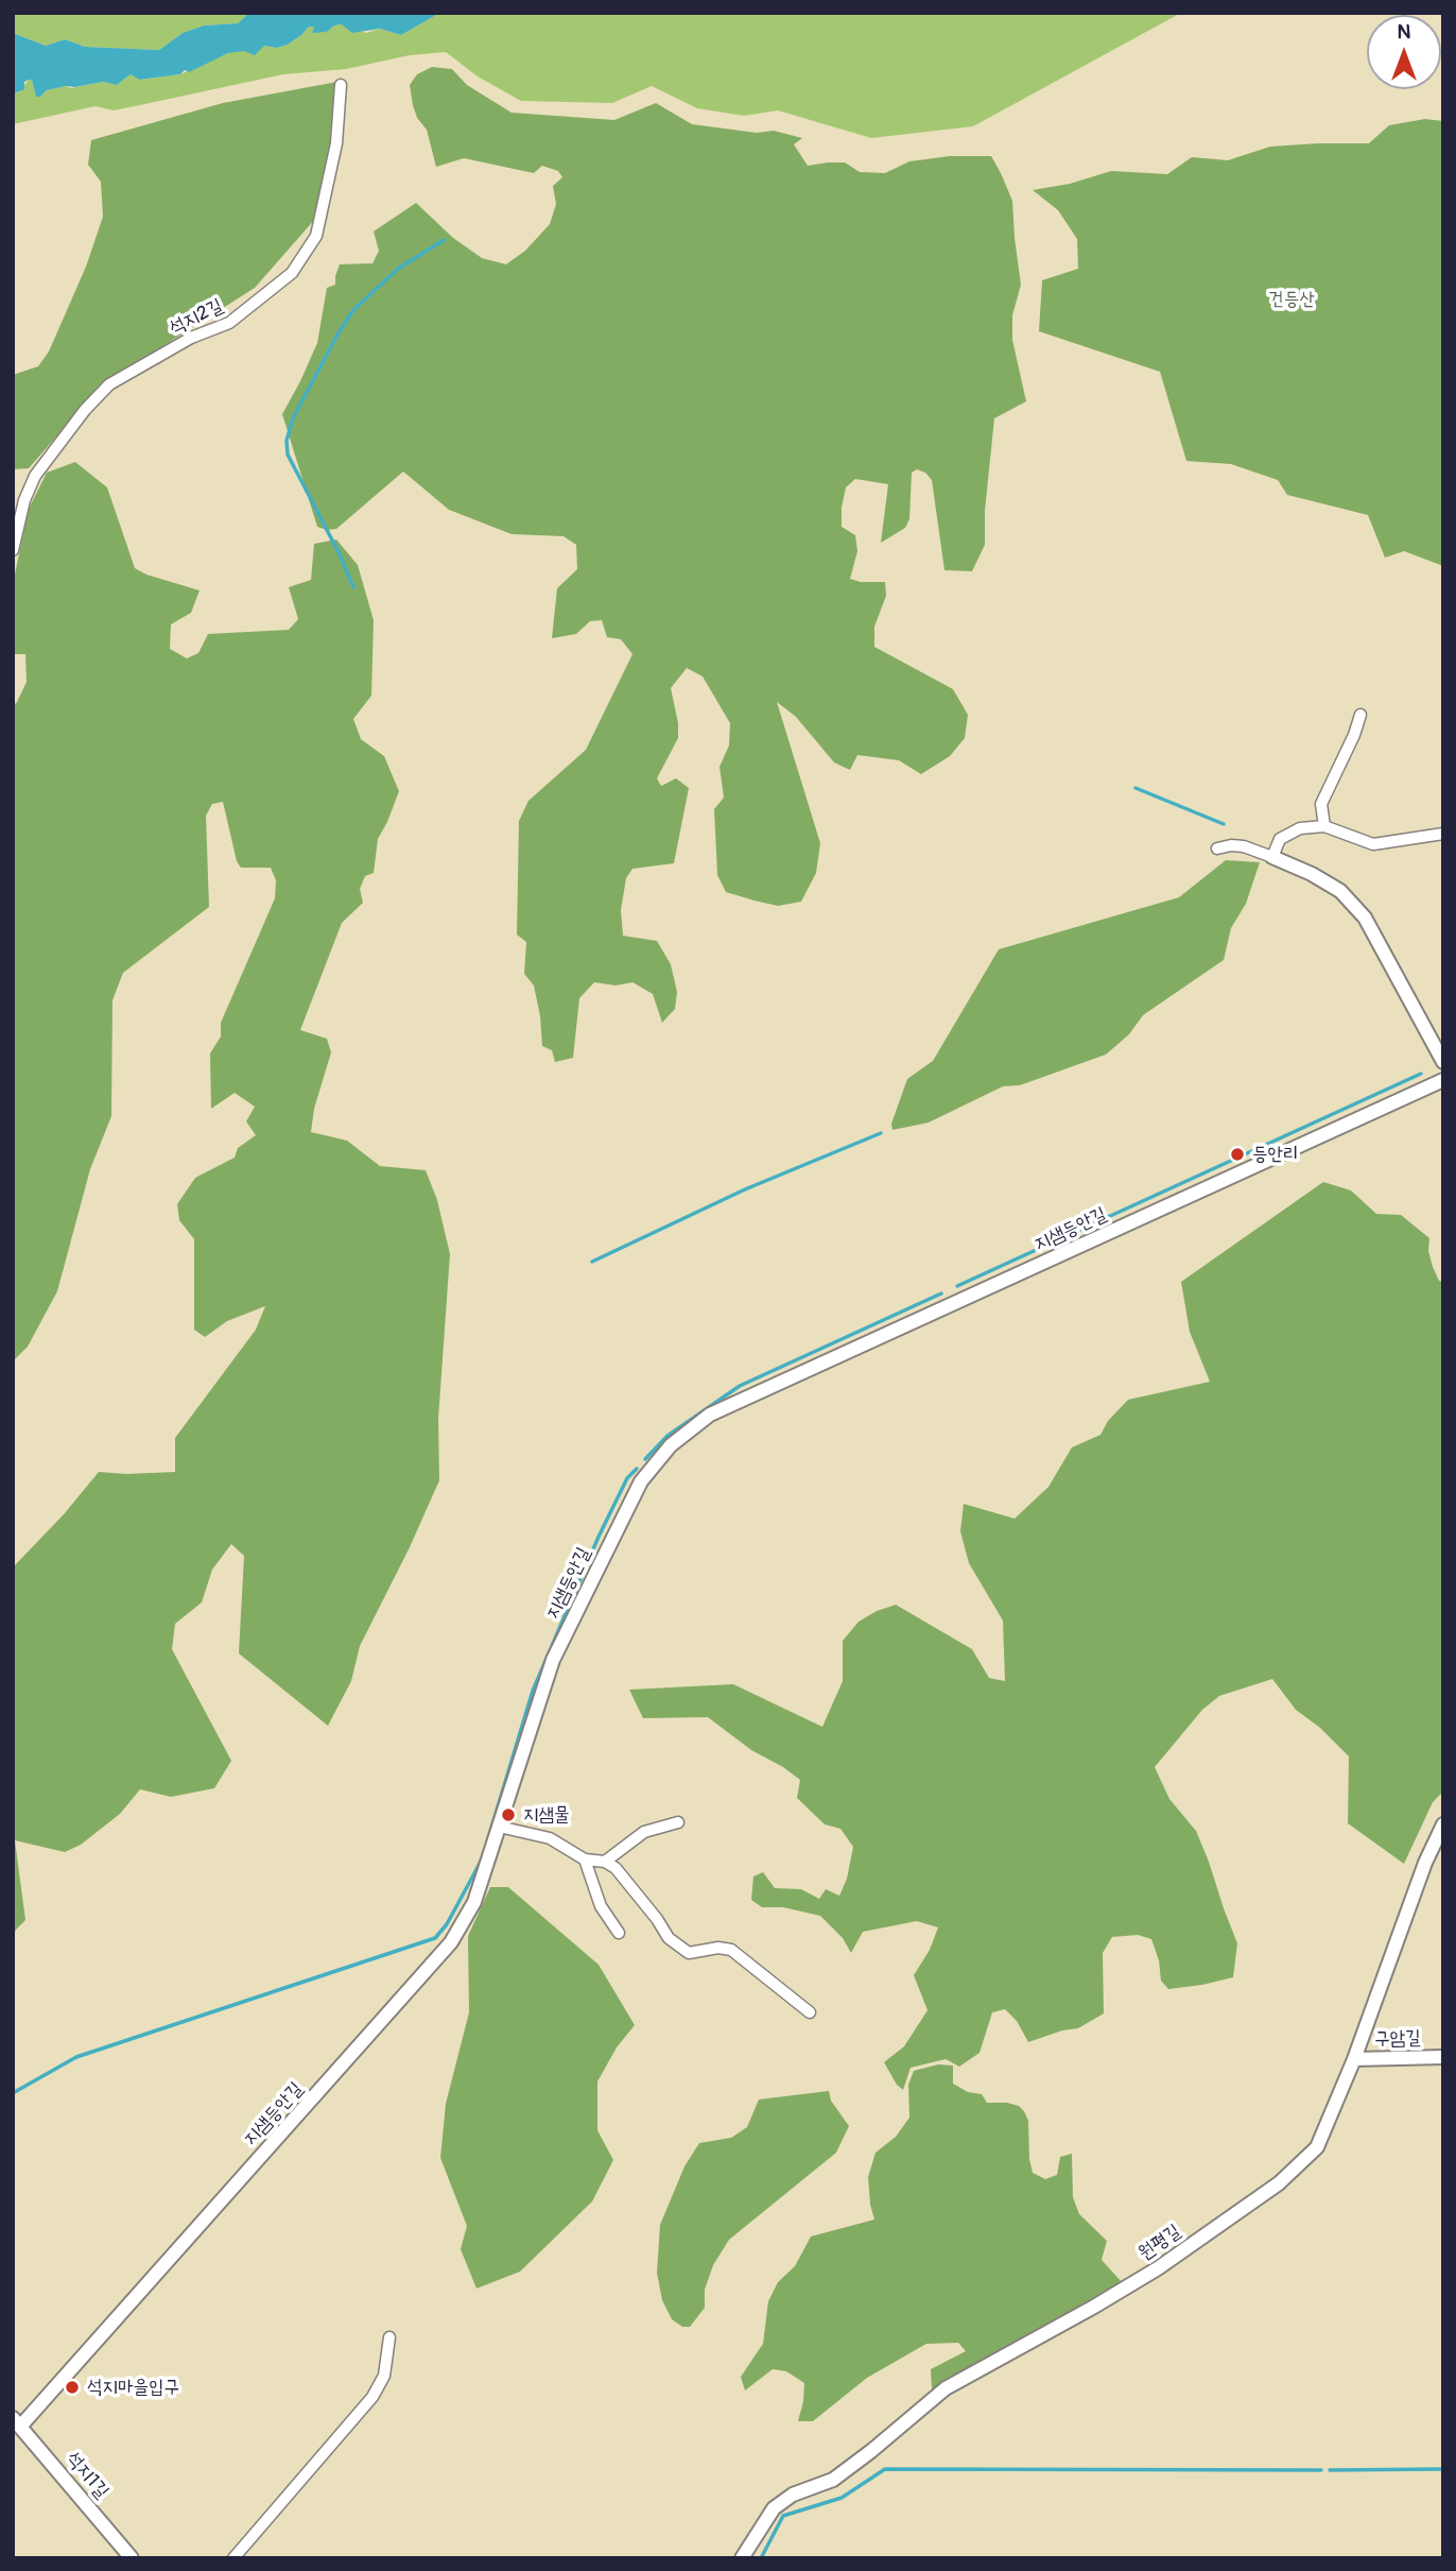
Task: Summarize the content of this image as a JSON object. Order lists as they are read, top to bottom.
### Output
{
  "streets": {
    "street": [
      "석지2길",
      "지샘등안길",
      "구암길",
      "원평길",
      "석지1길"
    ]
  },
  "crossings": [
    ["지샘등안길", "석지1길"],
    ["구암길", "원평길"]
  ],
  "parks": ["건등산"],
  "places": ["등안리", "지샘물", "석지마을입구"],
  "north": "top"
}
